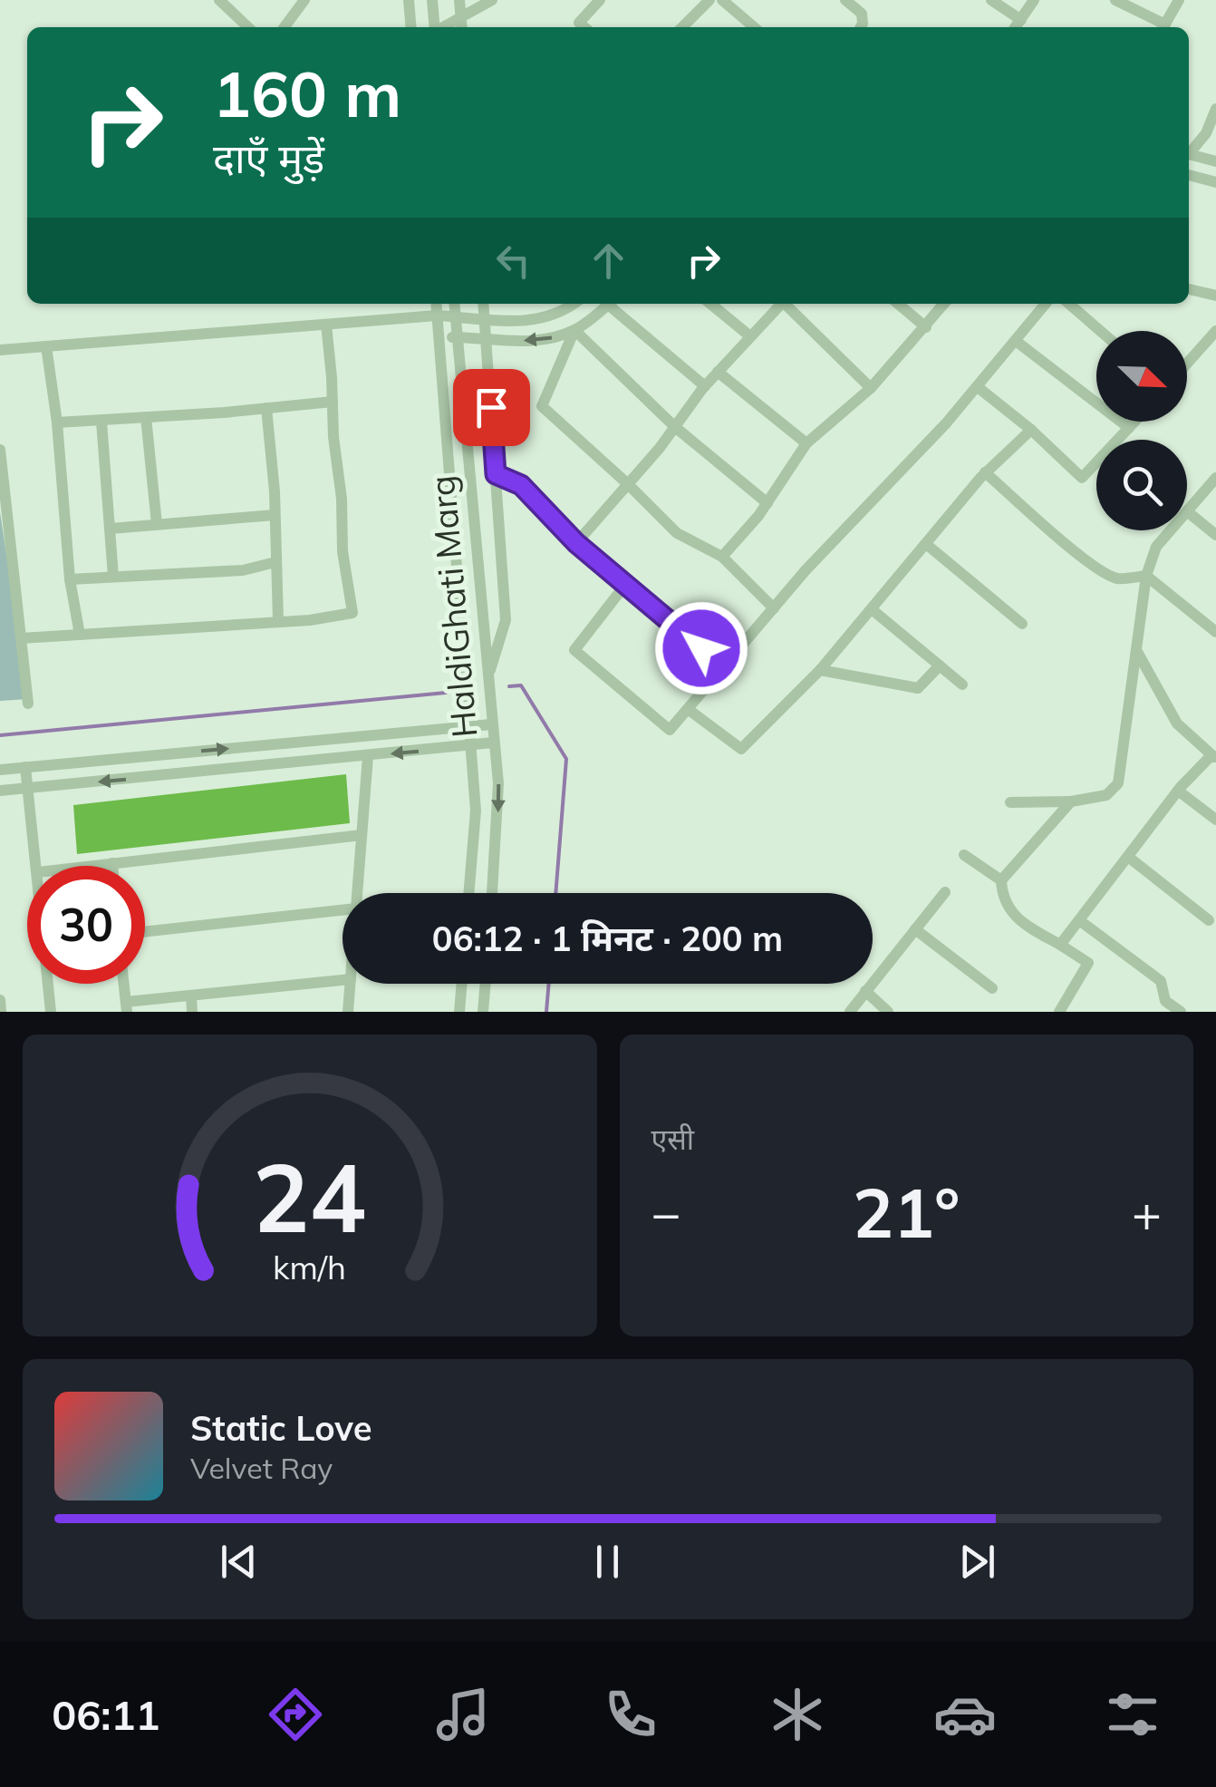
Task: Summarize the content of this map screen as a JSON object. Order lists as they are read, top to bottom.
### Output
{
  "streets": {
    "street": ["HaldiGhati Marg"]
  },
  "north": "bottom right",
  "page": {
    "turn": ["160 m", "दाएँ मुड़ें"],
    "limit": "30",
    "trip": "06:12 · 1 मिनट · 200 m",
    "tile": "एसी",
    "heat": ["−", "21°", "+"],
    "song": ["Static Love", "Velvet Ray"],
    "tabs": "06:11",
    "gauge": ["24", "km/h"]
  }
}
